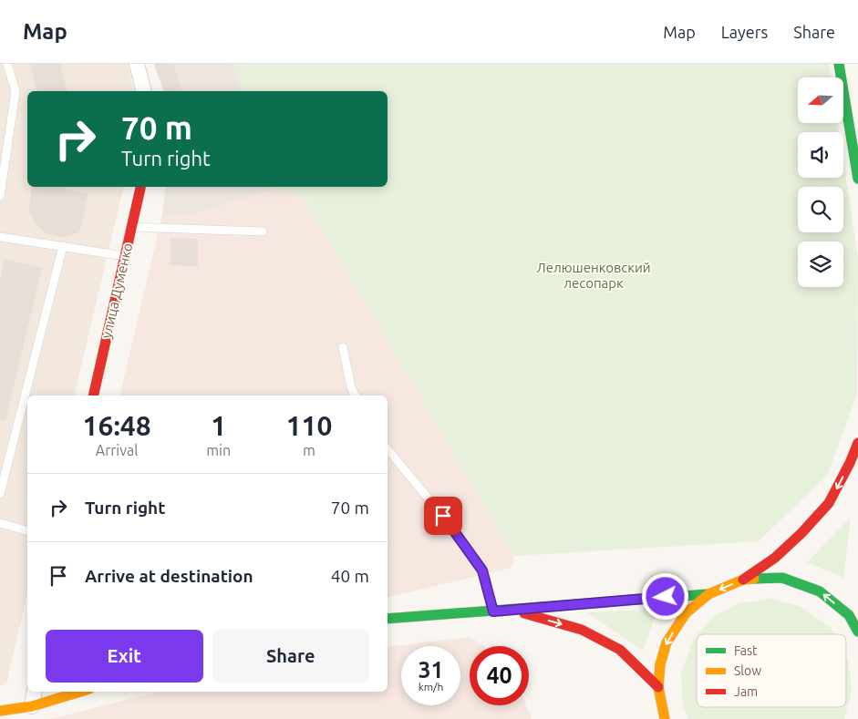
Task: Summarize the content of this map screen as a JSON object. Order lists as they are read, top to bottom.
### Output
{
  "streets": {
    "street": ["улица Думенко"]
  },
  "parks": ["Лелюшенковский лесопарк"],
  "legend": ["Fast", "Slow", "Jam"],
  "north": "left",
  "page": {
    "header": "Map",
    "nav": ["Map", "Layers", "Share"],
    "turn": ["70 m", "Turn right"],
    "eta": [
      "16:48",
      "Arrival",
      "1",
      "min",
      "110",
      "m"
    ],
    "list": [
      {
        "name": "Turn right",
        "value": "70 m"
      },
      {
        "name": "Arrive at destination",
        "value": "40 m"
      }
    ],
    "buttons": ["Exit", "Share"],
    "speed": "31 km/h",
    "limit": "40"
  }
}
